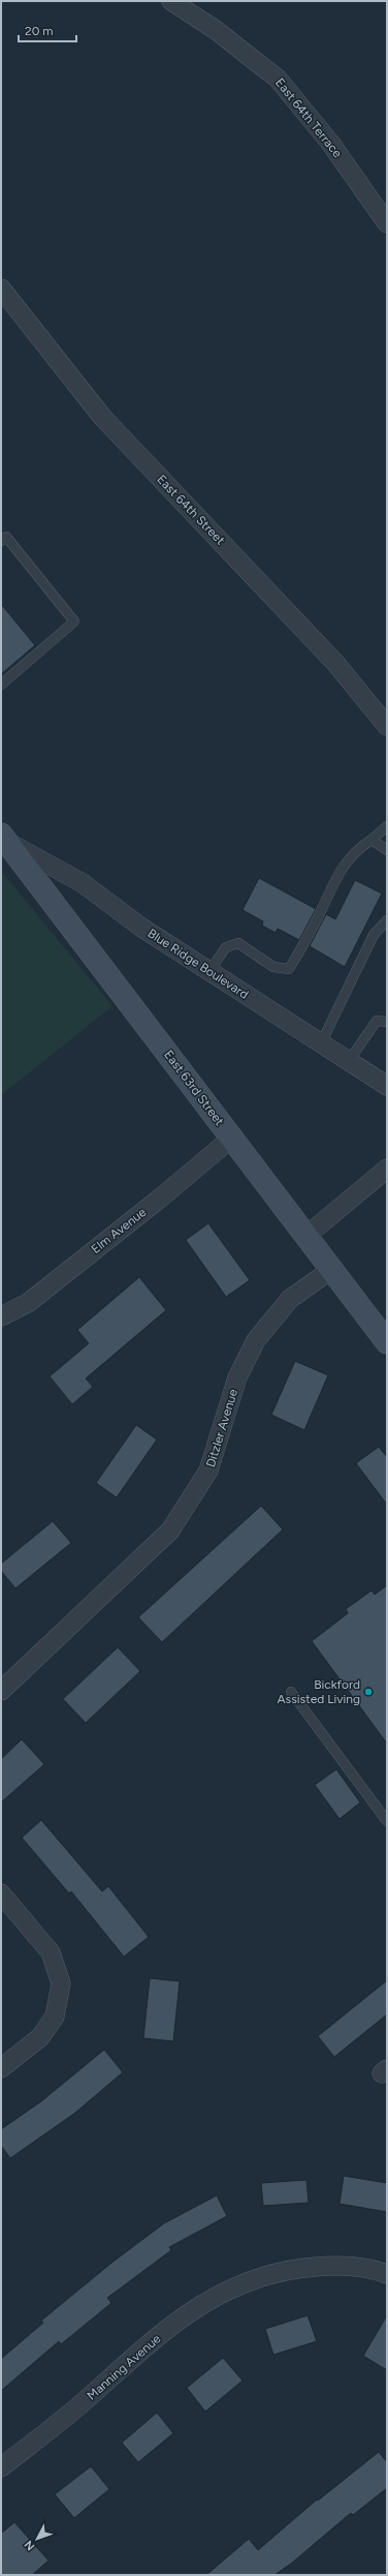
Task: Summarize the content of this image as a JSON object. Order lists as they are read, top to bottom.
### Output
{
  "streets": {
    "main road": ["East 63rd Street"],
    "street": [
      "East 64th Terrace",
      "East 64th Street",
      "Blue Ridge Boulevard",
      "Elm Avenue",
      "Ditzler Avenue",
      "Manning Avenue"
    ]
  },
  "crossings": [
    ["Blue Ridge Boulevard", "East 63rd Street"],
    ["East 63rd Street", "Elm Avenue"],
    ["East 63rd Street", "Ditzler Avenue"]
  ],
  "places": ["Bickford Assisted Living"],
  "scale_bar": "20 m",
  "north": "bottom left"
}
